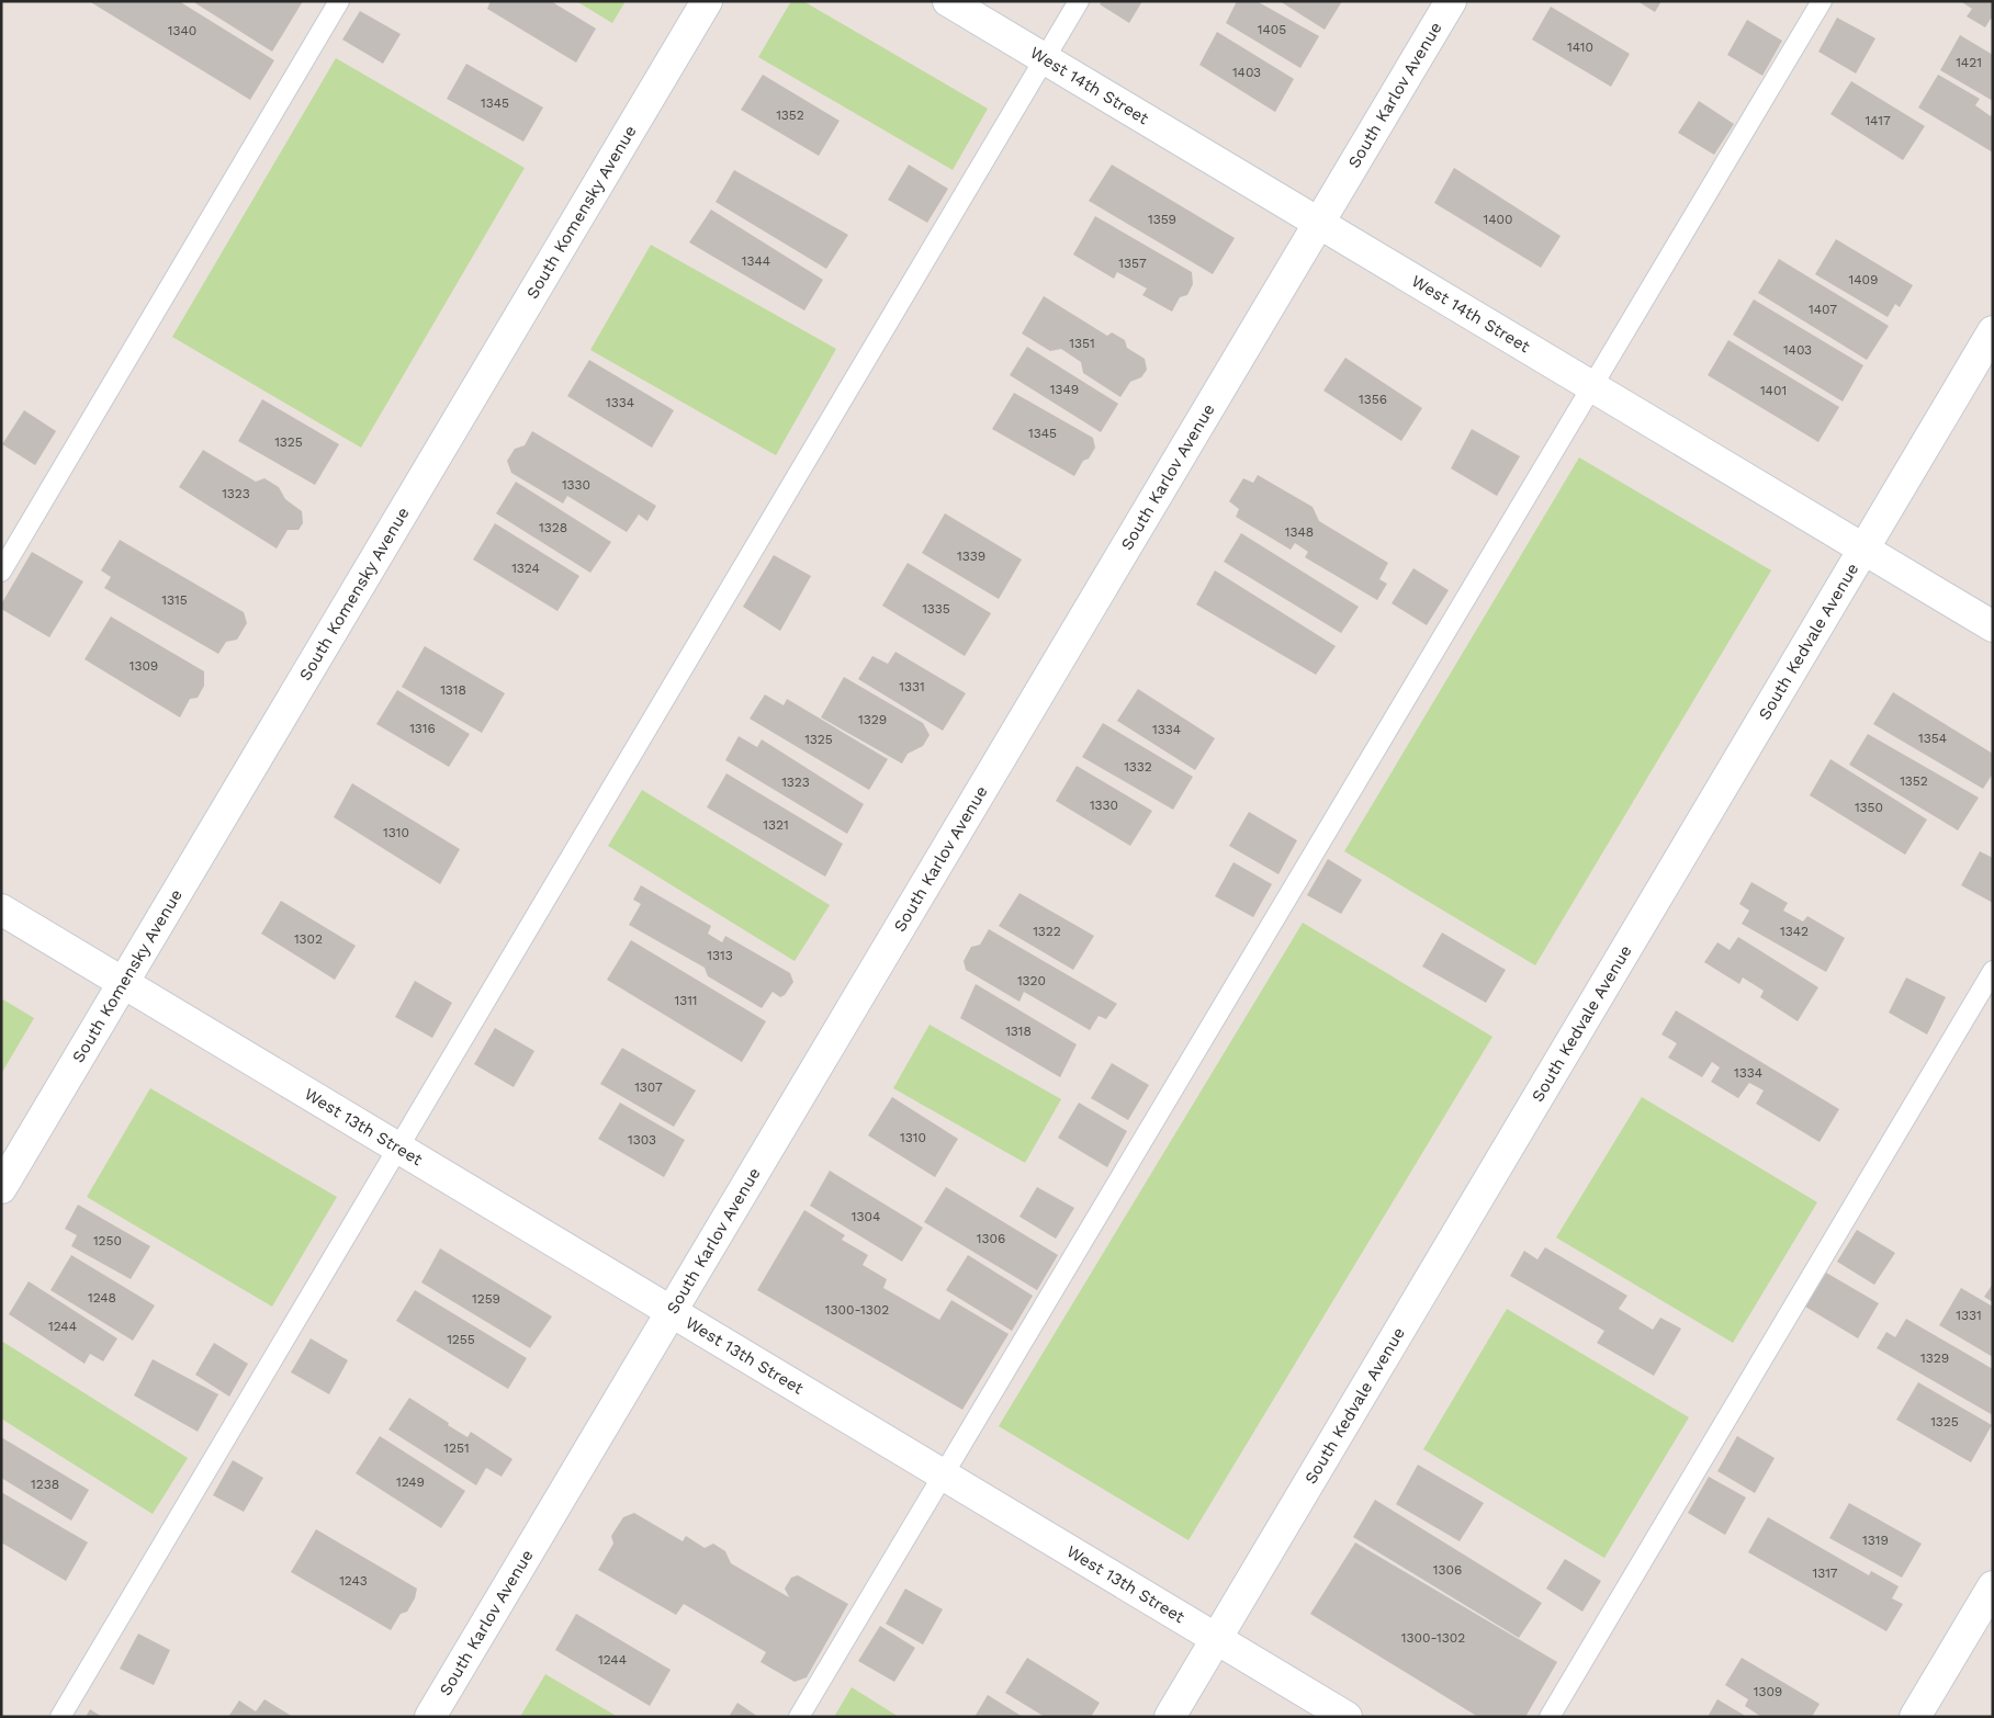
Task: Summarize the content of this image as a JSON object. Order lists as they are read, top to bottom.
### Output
{
  "streets": {
    "street": [
      "West 14th Street",
      "South Karlov Avenue",
      "South Komensky Avenue",
      "South Kedvale Avenue",
      "West 13th Street"
    ]
  },
  "crossings": [
    ["West 14th Street", "South Karlov Avenue"],
    ["West 14th Street", "South Kedvale Avenue"],
    ["South Karlov Avenue", "West 13th Street"],
    ["South Komensky Avenue", "West 13th Street"],
    ["South Kedvale Avenue", "West 13th Street"]
  ],
  "house_numbers": [
    "1405",
    "1340",
    "1410",
    "1421",
    "1403",
    "1345",
    "1352",
    "1417",
    "1359",
    "1400",
    "1344",
    "1357",
    "1409",
    "1407",
    "1351",
    "1403",
    "1349",
    "1401",
    "1356",
    "1334",
    "1345",
    "1325",
    "1330",
    "1323",
    "1328",
    "1348",
    "1339",
    "1324",
    "1315",
    "1335",
    "1309",
    "1331",
    "1318",
    "1329",
    "1316",
    "1334",
    "1354",
    "1325",
    "1332",
    "1352",
    "1323",
    "1330",
    "1350",
    "1321",
    "1310",
    "1322",
    "1342",
    "1302",
    "1313",
    "1320",
    "1311",
    "1318",
    "1334",
    "1307",
    "1310",
    "1303",
    "1304",
    "1306",
    "1250",
    "1248",
    "1259",
    "1300-1302",
    "1331",
    "1244",
    "1255",
    "1329",
    "1325",
    "1251",
    "1249",
    "1238",
    "1319",
    "1306",
    "1317",
    "1243",
    "1300-1302",
    "1244",
    "1309"
  ]
}
